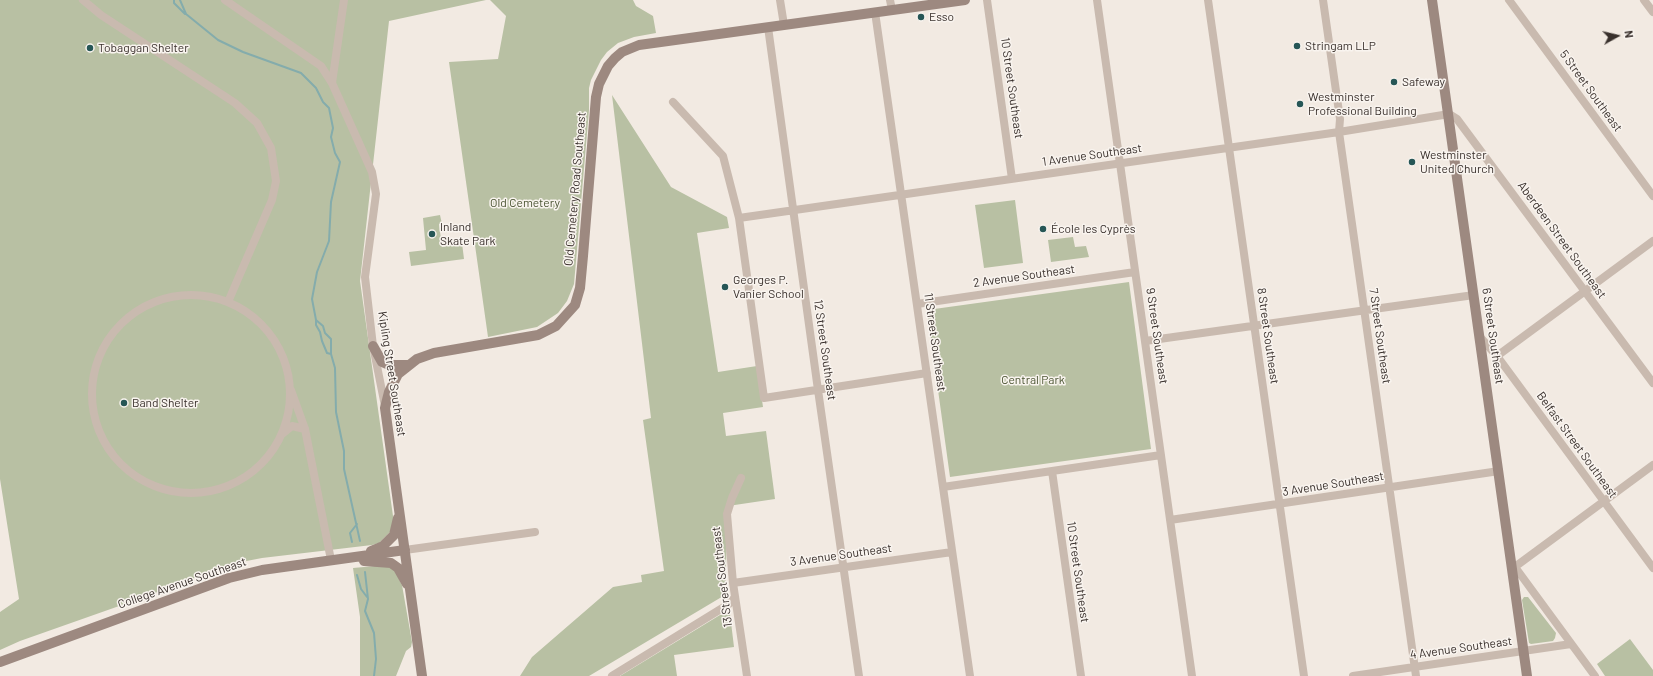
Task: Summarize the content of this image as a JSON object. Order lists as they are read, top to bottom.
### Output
{
  "streets": {
    "street": [
      "10 Street Southeast",
      "5 Street Southeast",
      "1 Avenue Southeast",
      "Old Cemetery Road Southeast",
      "Aberdeen Street Southeast",
      "2 Avenue Southeast",
      "9 Street Southeast",
      "8 Street Southeast",
      "7 Street Southeast",
      "6 Street Southeast",
      "11 Street Southeast",
      "12 Street Southeast",
      "Kipling Street Southeast",
      "Belfast Street Southeast",
      "3 Avenue Southeast",
      "13 Street Southeast",
      "College Avenue Southeast",
      "4 Avenue Southeast"
    ]
  },
  "crossings": [
    ["10 Street Southeast", "1 Avenue Southeast"],
    ["1 Avenue Southeast", "Aberdeen Street Southeast"],
    ["1 Avenue Southeast", "9 Street Southeast"],
    ["1 Avenue Southeast", "8 Street Southeast"],
    ["1 Avenue Southeast", "7 Street Southeast"],
    ["1 Avenue Southeast", "6 Street Southeast"],
    ["1 Avenue Southeast", "11 Street Southeast"],
    ["1 Avenue Southeast", "12 Street Southeast"],
    ["Old Cemetery Road Southeast", "11 Street Southeast"],
    ["Old Cemetery Road Southeast", "12 Street Southeast"],
    ["Aberdeen Street Southeast", "6 Street Southeast"],
    ["2 Avenue Southeast", "9 Street Southeast"],
    ["2 Avenue Southeast", "11 Street Southeast"],
    ["9 Street Southeast", "3 Avenue Southeast"],
    ["8 Street Southeast", "3 Avenue Southeast"],
    ["7 Street Southeast", "3 Avenue Southeast"],
    ["7 Street Southeast", "4 Avenue Southeast"],
    ["6 Street Southeast", "Belfast Street Southeast"],
    ["6 Street Southeast", "3 Avenue Southeast"],
    ["6 Street Southeast", "4 Avenue Southeast"],
    ["11 Street Southeast", "3 Avenue Southeast"],
    ["12 Street Southeast", "3 Avenue Southeast"],
    ["Kipling Street Southeast", "College Avenue Southeast"],
    ["3 Avenue Southeast", "13 Street Southeast"]
  ],
  "parks": ["Old Cemetery", "Central Park"],
  "places": [
    "Esso",
    "Stringam LLP",
    "Tobaggan Shelter",
    "Safeway",
    "Westminster Professional Building",
    "Westminster United Church",
    "École les Cyprès",
    "Inland Skate Park",
    "Georges P. Vanier School",
    "Band Shelter"
  ],
  "north": "right"
}
